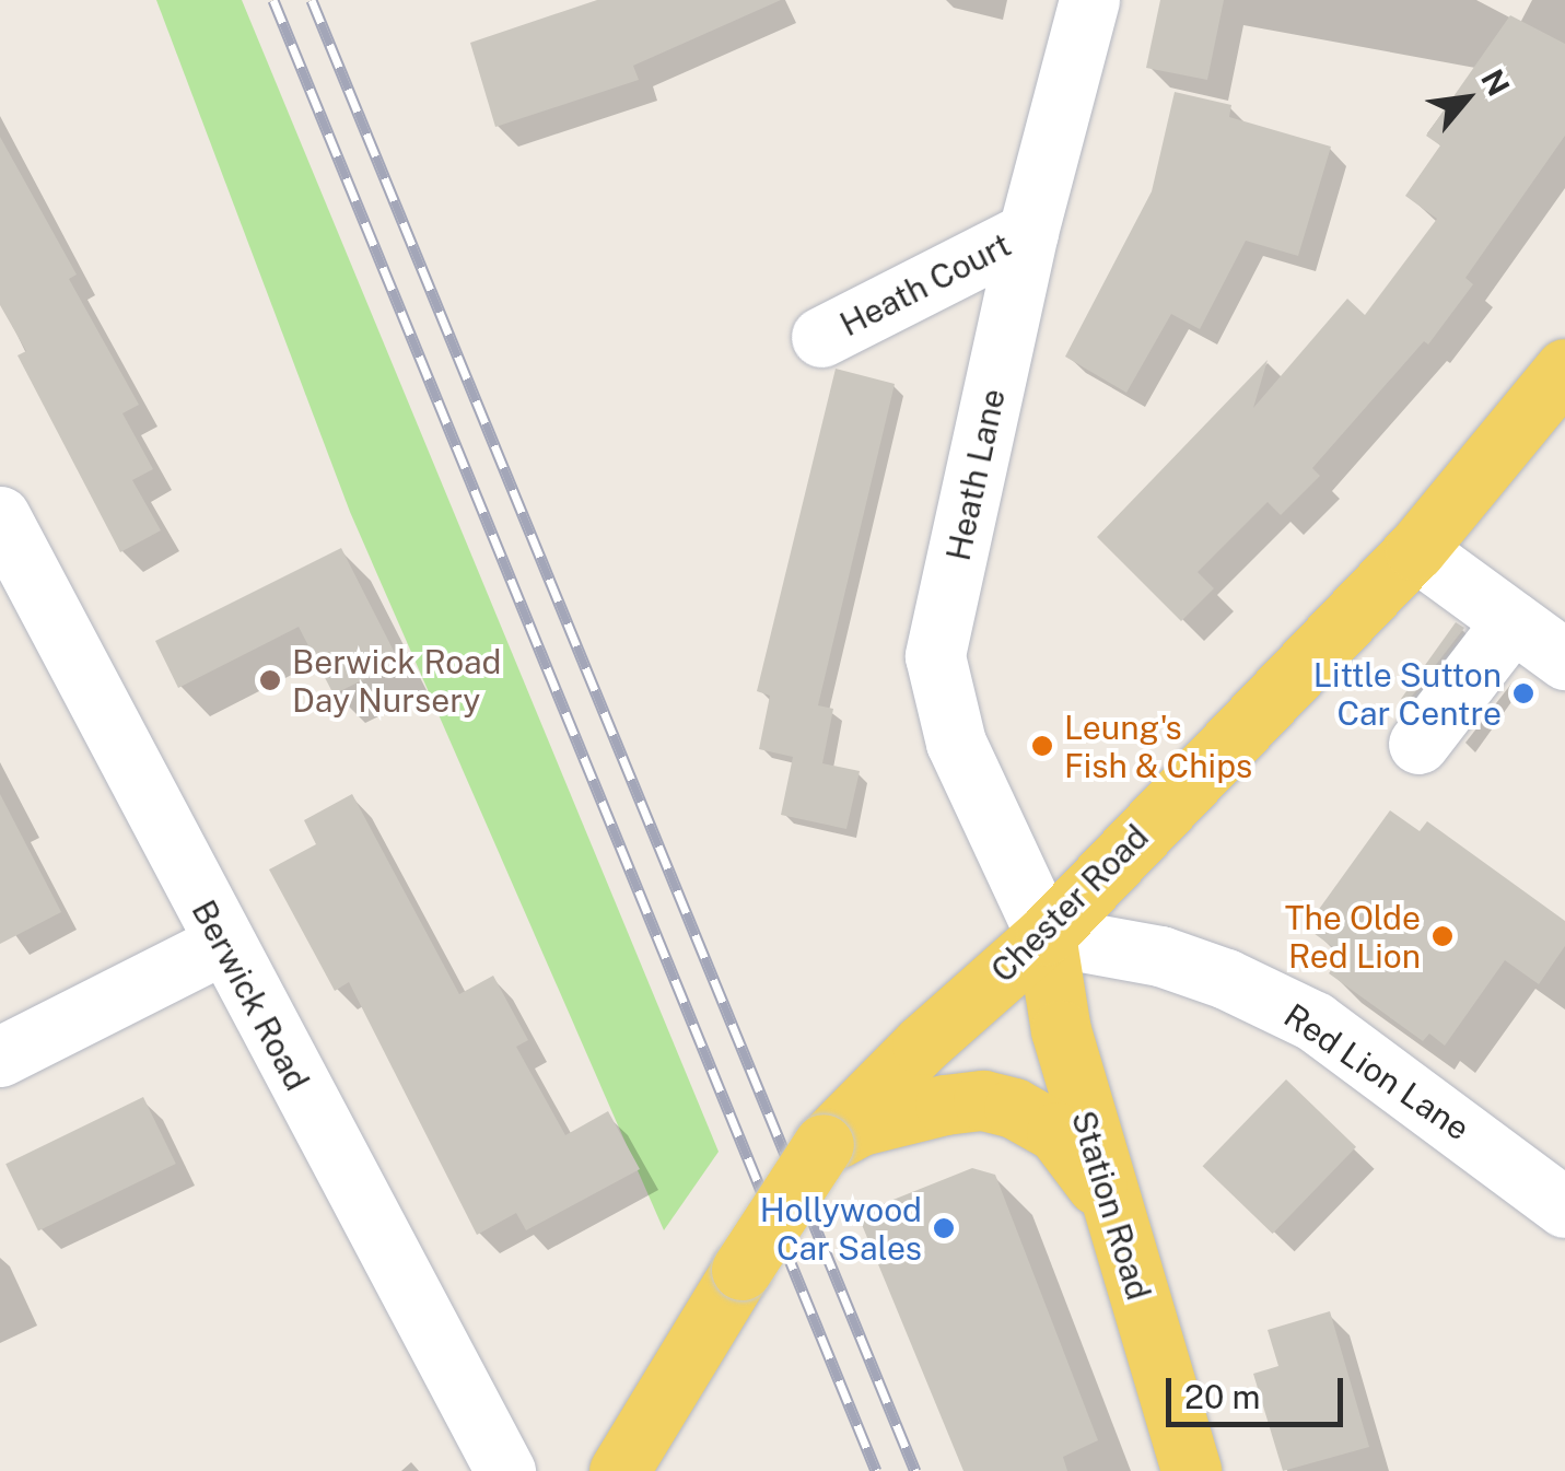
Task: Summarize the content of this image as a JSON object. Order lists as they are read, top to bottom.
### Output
{
  "streets": {
    "main road": ["Chester Road", "Station Road"],
    "street": [
      "Heath Court",
      "Heath Lane",
      "Berwick Road",
      "Red Lion Lane"
    ]
  },
  "crossings": [
    ["Heath Court", "Heath Lane"],
    ["Heath Lane", "Chester Road"],
    ["Heath Lane", "Red Lion Lane"],
    ["Heath Lane", "Station Road"],
    ["Chester Road", "Red Lion Lane"],
    ["Chester Road", "Station Road"],
    ["Red Lion Lane", "Station Road"]
  ],
  "places": [
    "Berwick Road Day Nursery",
    "Little Sutton Car Centre",
    "Leung's Fish & Chips",
    "The Olde Red Lion",
    "Hollywood Car Sales"
  ],
  "scale_bar": "20 m",
  "north": "top right"
}
